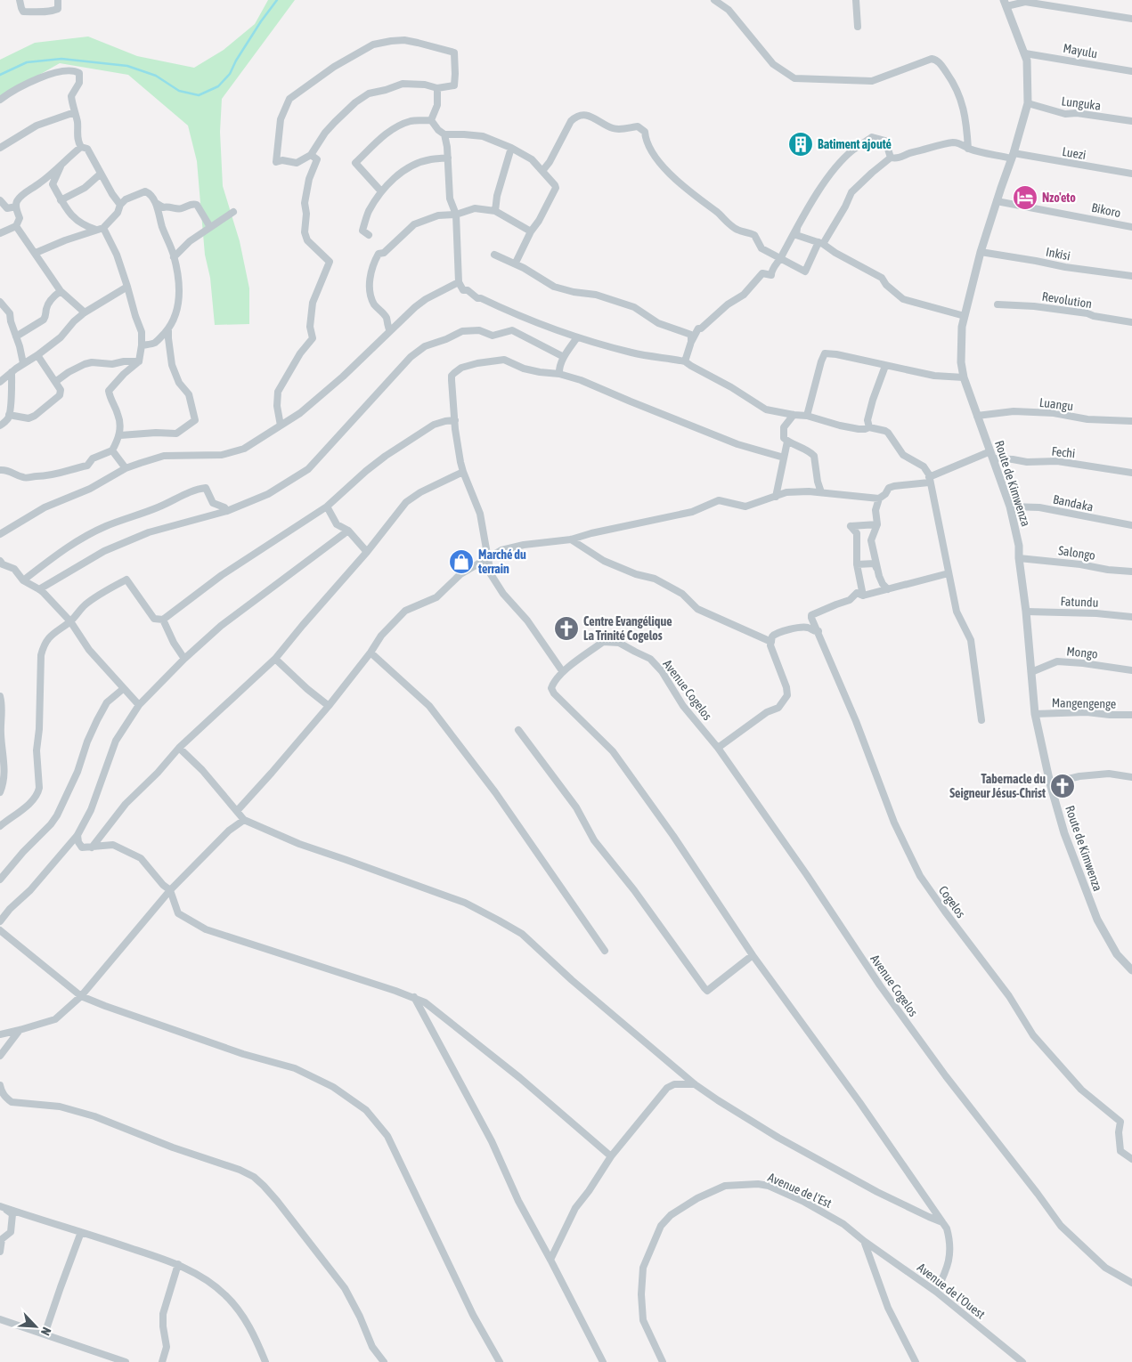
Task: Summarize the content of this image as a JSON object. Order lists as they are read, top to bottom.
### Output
{
  "streets": {
    "street": [
      "Mayulu",
      "Lunguka",
      "Luezi",
      "Bikoro",
      "Inkisi",
      "Revolution",
      "Luangu",
      "Fechi",
      "Route de Kimwenza",
      "Bandaka",
      "Salongo",
      "Fatundu",
      "Mongo",
      "Avenue Cogelos",
      "Mangengenge",
      "Cogelos",
      "Avenue de l'Est",
      "Avenue de l'Ouest"
    ]
  },
  "crossings": [
    ["Mayulu", "Route de Kimwenza"],
    ["Lunguka", "Route de Kimwenza"],
    ["Luezi", "Route de Kimwenza"],
    ["Bikoro", "Route de Kimwenza"],
    ["Inkisi", "Route de Kimwenza"],
    ["Luangu", "Route de Kimwenza"],
    ["Fechi", "Route de Kimwenza"],
    ["Route de Kimwenza", "Bandaka"],
    ["Route de Kimwenza", "Salongo"],
    ["Route de Kimwenza", "Fatundu"],
    ["Route de Kimwenza", "Mongo"],
    ["Route de Kimwenza", "Mangengenge"],
    ["Avenue Cogelos", "Avenue de l'Ouest"],
    ["Avenue de l'Est", "Avenue de l'Ouest"]
  ],
  "places": {
    "building": ["Batiment ajouté"],
    "hotel": ["Nzo'eto"],
    "shop": ["Marché du terrain"],
    "church": ["Centre Evangélique La Trinité Cogelos", "Tabernacle du Seigneur Jésus-Christ"]
  },
  "north": "bottom right"
}
